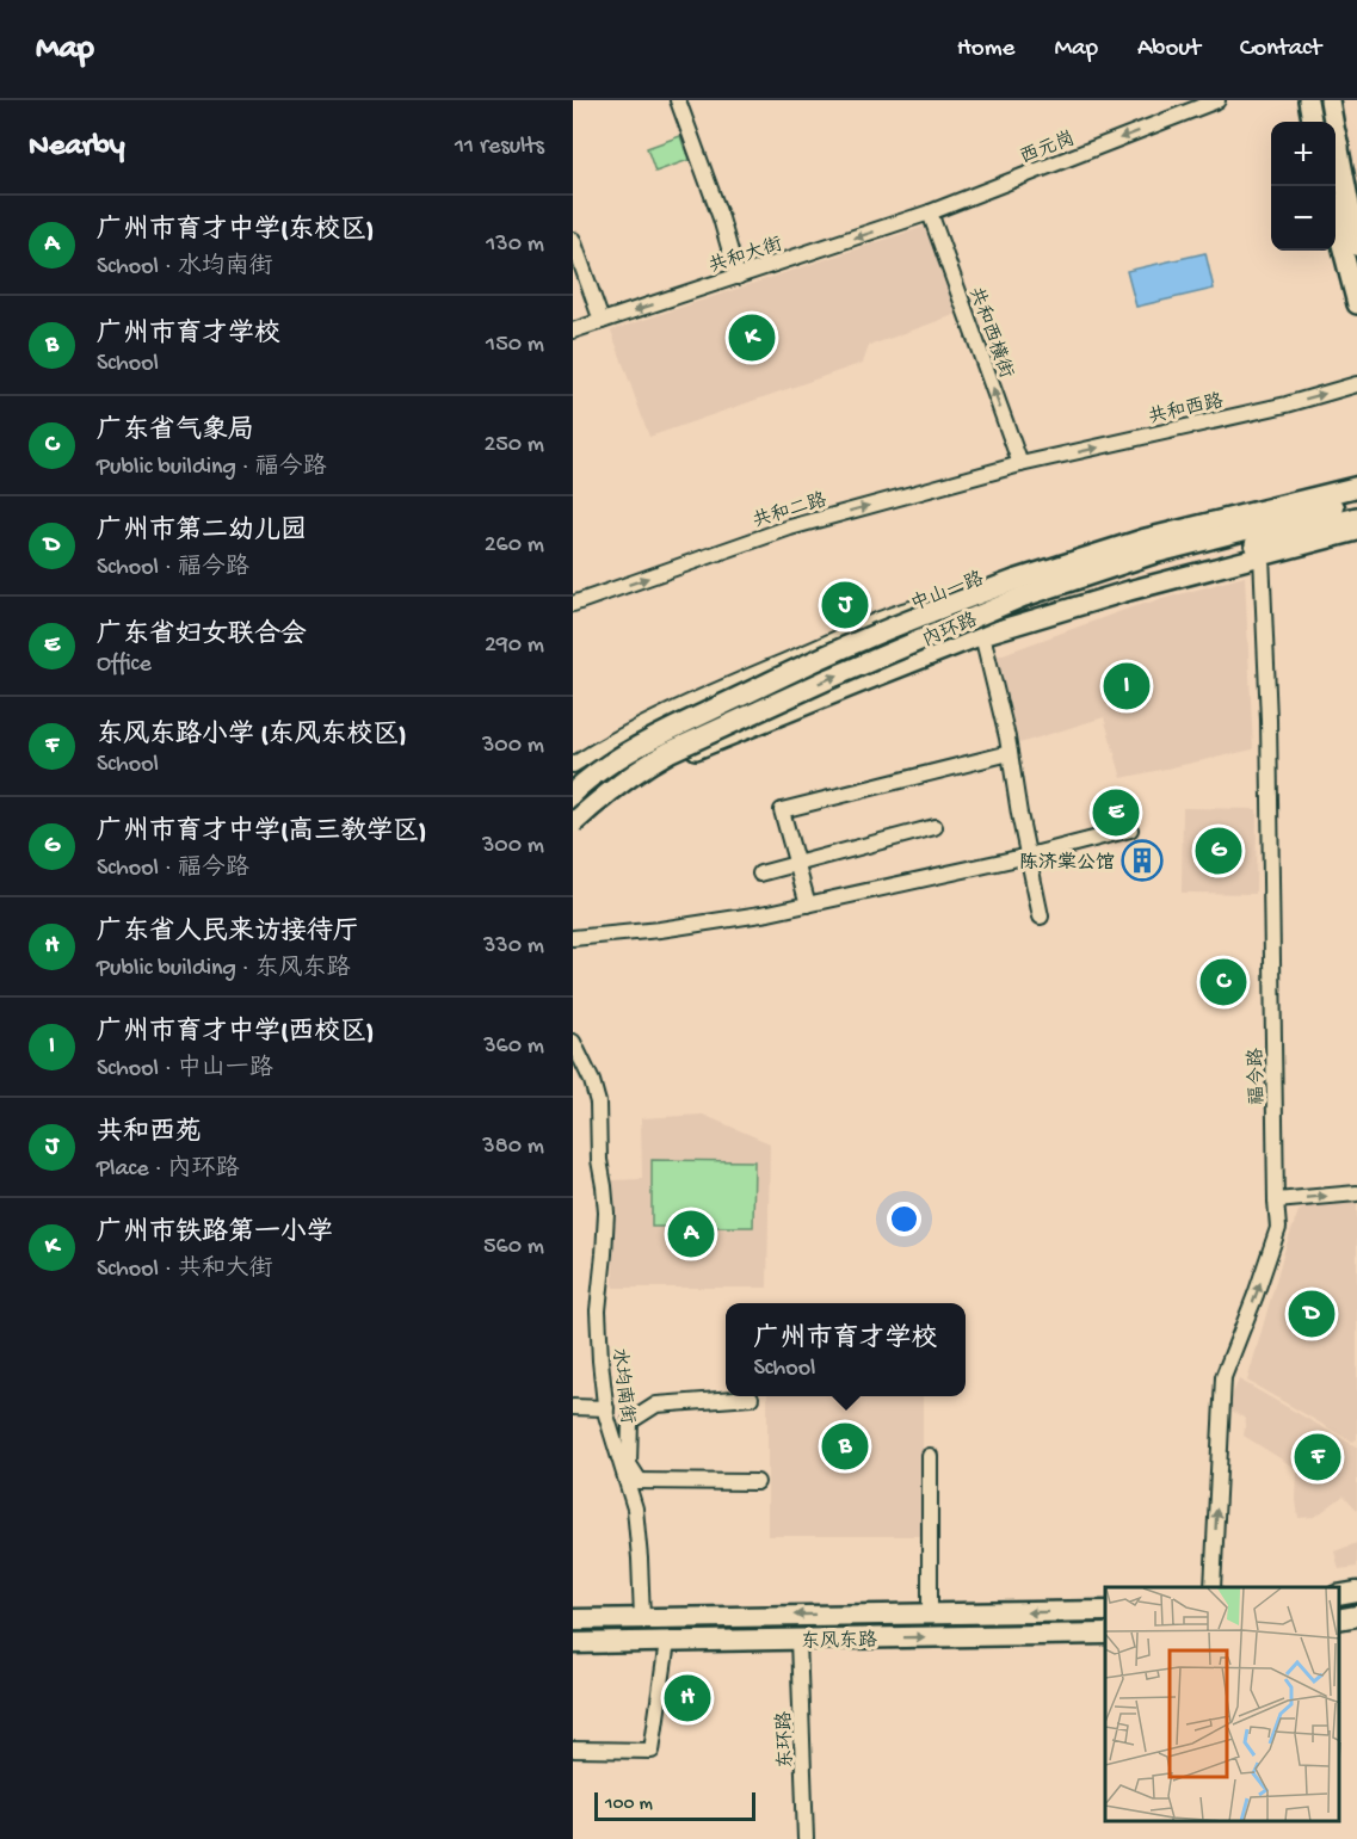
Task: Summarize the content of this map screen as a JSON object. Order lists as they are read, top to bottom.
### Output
{
  "streets": {
    "highway": ["内环路", "东风东路"],
    "main road": ["中山一路"],
    "street": [
      "西元岗",
      "共和大街",
      "共和西横街",
      "共和西路",
      "共和二路",
      "福今路",
      "水均南街",
      "东环路"
    ]
  },
  "crossings": [
    ["西元岗", "共和大街"],
    ["西元岗", "共和西横街"],
    ["共和大街", "共和西横街"],
    ["共和西横街", "共和西路"],
    ["共和西横街", "共和二路"],
    ["共和西路", "共和二路"],
    ["中山一路", "内环路"],
    ["东风东路", "东环路"]
  ],
  "one_way": [
    "西元岗",
    "共和大街",
    "共和西横街",
    "共和西路",
    "福今路"
  ],
  "places": {
    "building": ["陈济棠公馆"]
  },
  "scale_bar": "100 m",
  "page": {
    "header": "Map",
    "nav": [
      "Home",
      "Map",
      "About",
      "Contact"
    ],
    "heading": ["Nearby", "11 results"],
    "map_buttons": ["+", "−"],
    "list": [
      {
        "mark": "A",
        "name": "广州市育才中学(东校区)",
        "note": "School · 水均南街",
        "value": "130 m"
      },
      {
        "mark": "B",
        "name": "广州市育才学校",
        "note": "School",
        "value": "150 m"
      },
      {
        "mark": "C",
        "name": "广东省气象局",
        "note": "Public building · 福今路",
        "value": "250 m"
      },
      {
        "mark": "D",
        "name": "广州市第二幼儿园",
        "note": "School · 福今路",
        "value": "260 m"
      },
      {
        "mark": "E",
        "name": "广东省妇女联合会",
        "note": "Office",
        "value": "290 m"
      },
      {
        "mark": "F",
        "name": "东风东路小学 (东风东校区)",
        "note": "School",
        "value": "300 m"
      },
      {
        "mark": "G",
        "name": "广州市育才中学(高三教学区)",
        "note": "School · 福今路",
        "value": "300 m"
      },
      {
        "mark": "H",
        "name": "广东省人民来访接待厅",
        "note": "Public building · 东风东路",
        "value": "330 m"
      },
      {
        "mark": "I",
        "name": "广州市育才中学(西校区)",
        "note": "School · 中山一路",
        "value": "360 m"
      },
      {
        "mark": "J",
        "name": "共和西苑",
        "note": "Place · 内环路",
        "value": "380 m"
      },
      {
        "mark": "K",
        "name": "广州市铁路第一小学",
        "note": "School · 共和大街",
        "value": "560 m"
      }
    ],
    "pins": [
      "K",
      "J",
      "I",
      "E",
      "G",
      "C",
      "A",
      "D",
      "B",
      "F",
      "H"
    ],
    "popup": ["广州市育才学校", "School"],
    "scale": "100 m"
  }
}
